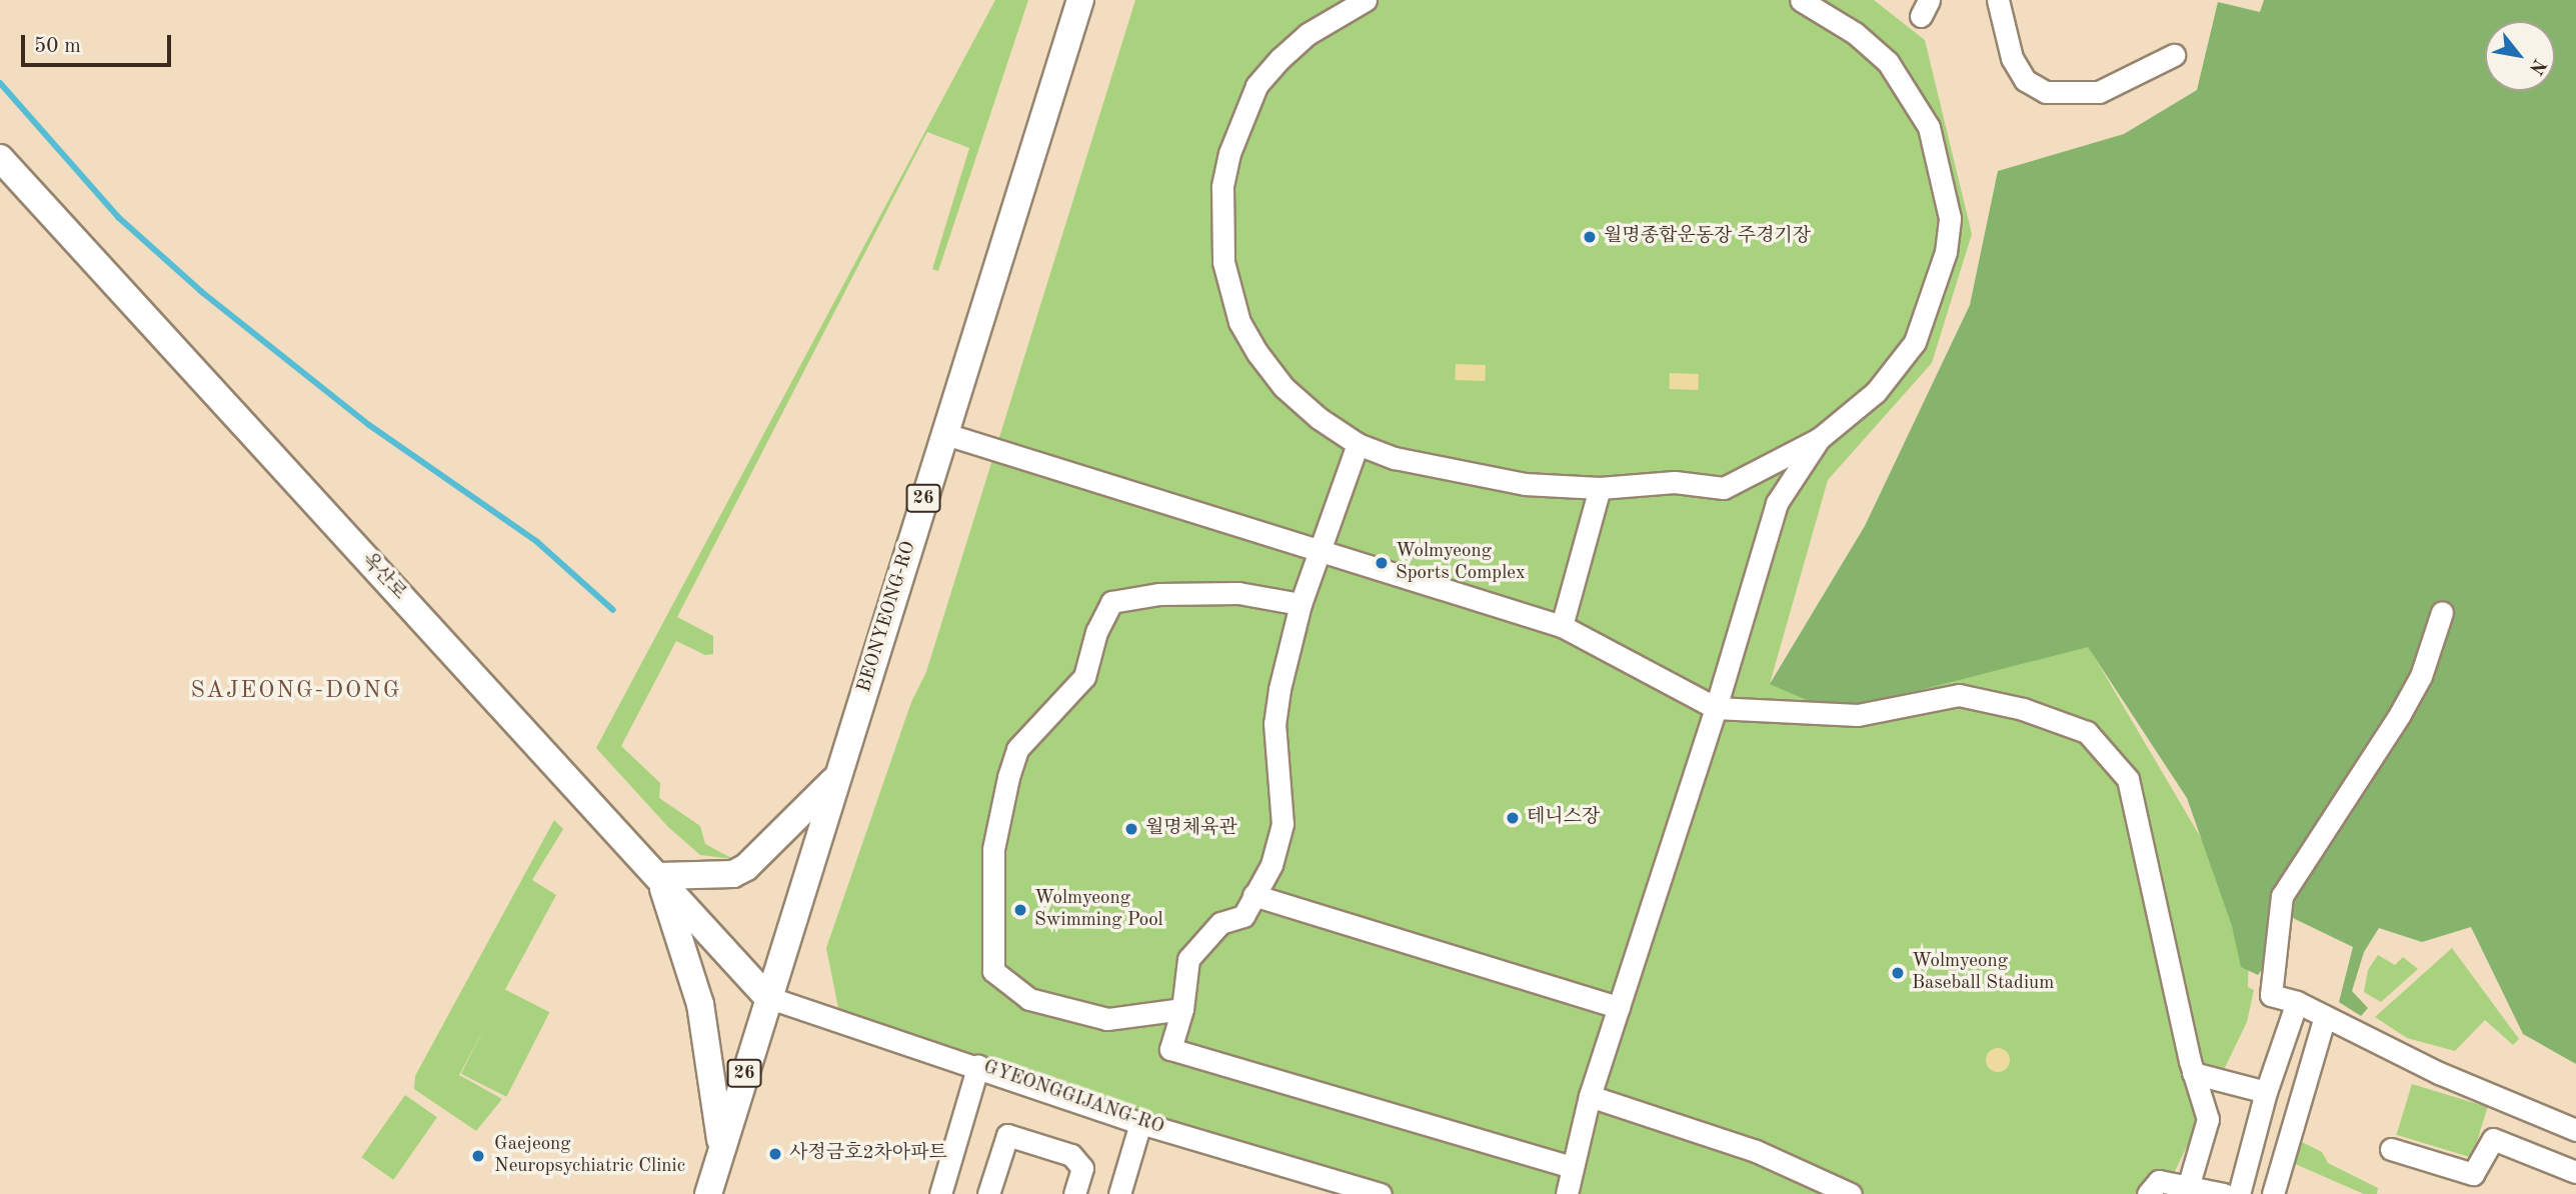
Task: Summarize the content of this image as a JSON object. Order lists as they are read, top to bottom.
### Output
{
  "streets": {
    "main road": ["26", "옥산로", "BEONYEONG-RO"],
    "street": ["GYEONGGIJANG-RO"]
  },
  "crossings": [
    ["옥산로", "BEONYEONG-RO"],
    ["옥산로", "GYEONGGIJANG-RO"],
    ["BEONYEONG-RO", "GYEONGGIJANG-RO"]
  ],
  "districts": ["SAJEONG-DONG"],
  "places": [
    "월명종합운동장 주경기장",
    "Wolmyeong Sports Complex",
    "테니스장",
    "월명체육관",
    "Wolmyeong Swimming Pool",
    "Wolmyeong Baseball Stadium",
    "사정금호2차아파트",
    "Gaejeong Neuropsychiatric Clinic"
  ],
  "scale_bar": "50 m",
  "north": "bottom right"
}
